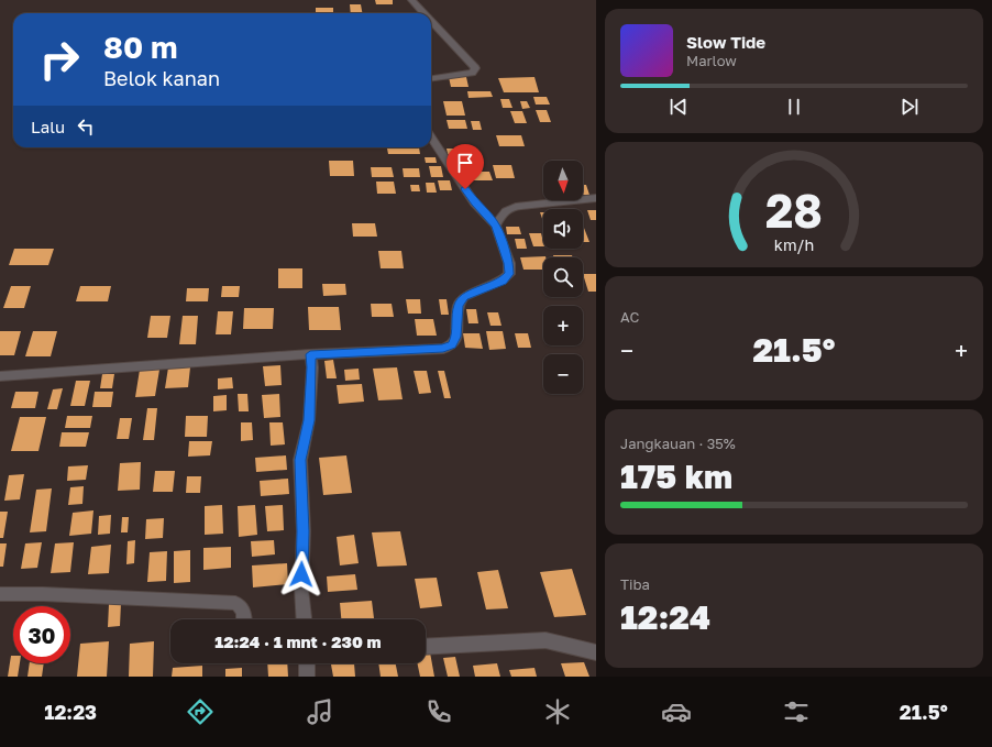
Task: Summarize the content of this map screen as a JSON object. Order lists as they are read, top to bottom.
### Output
{
  "north": "bottom",
  "page": {
    "turn": ["80 m", "Belok kanan"],
    "song": ["Slow Tide", "Marlow"],
    "then": "Lalu",
    "map_buttons": ["+", "−"],
    "tile": [
      "AC",
      ["Jangkauan · 35%", "175 km"],
      ["Tiba", "12:24"]
    ],
    "heat": ["−", "21.5°", "+"],
    "limit": "30",
    "trip": "12:24 · 1 mnt · 230 m",
    "tabs": ["12:23", "21.5°"],
    "gauge": ["28", "km/h"]
  }
}
